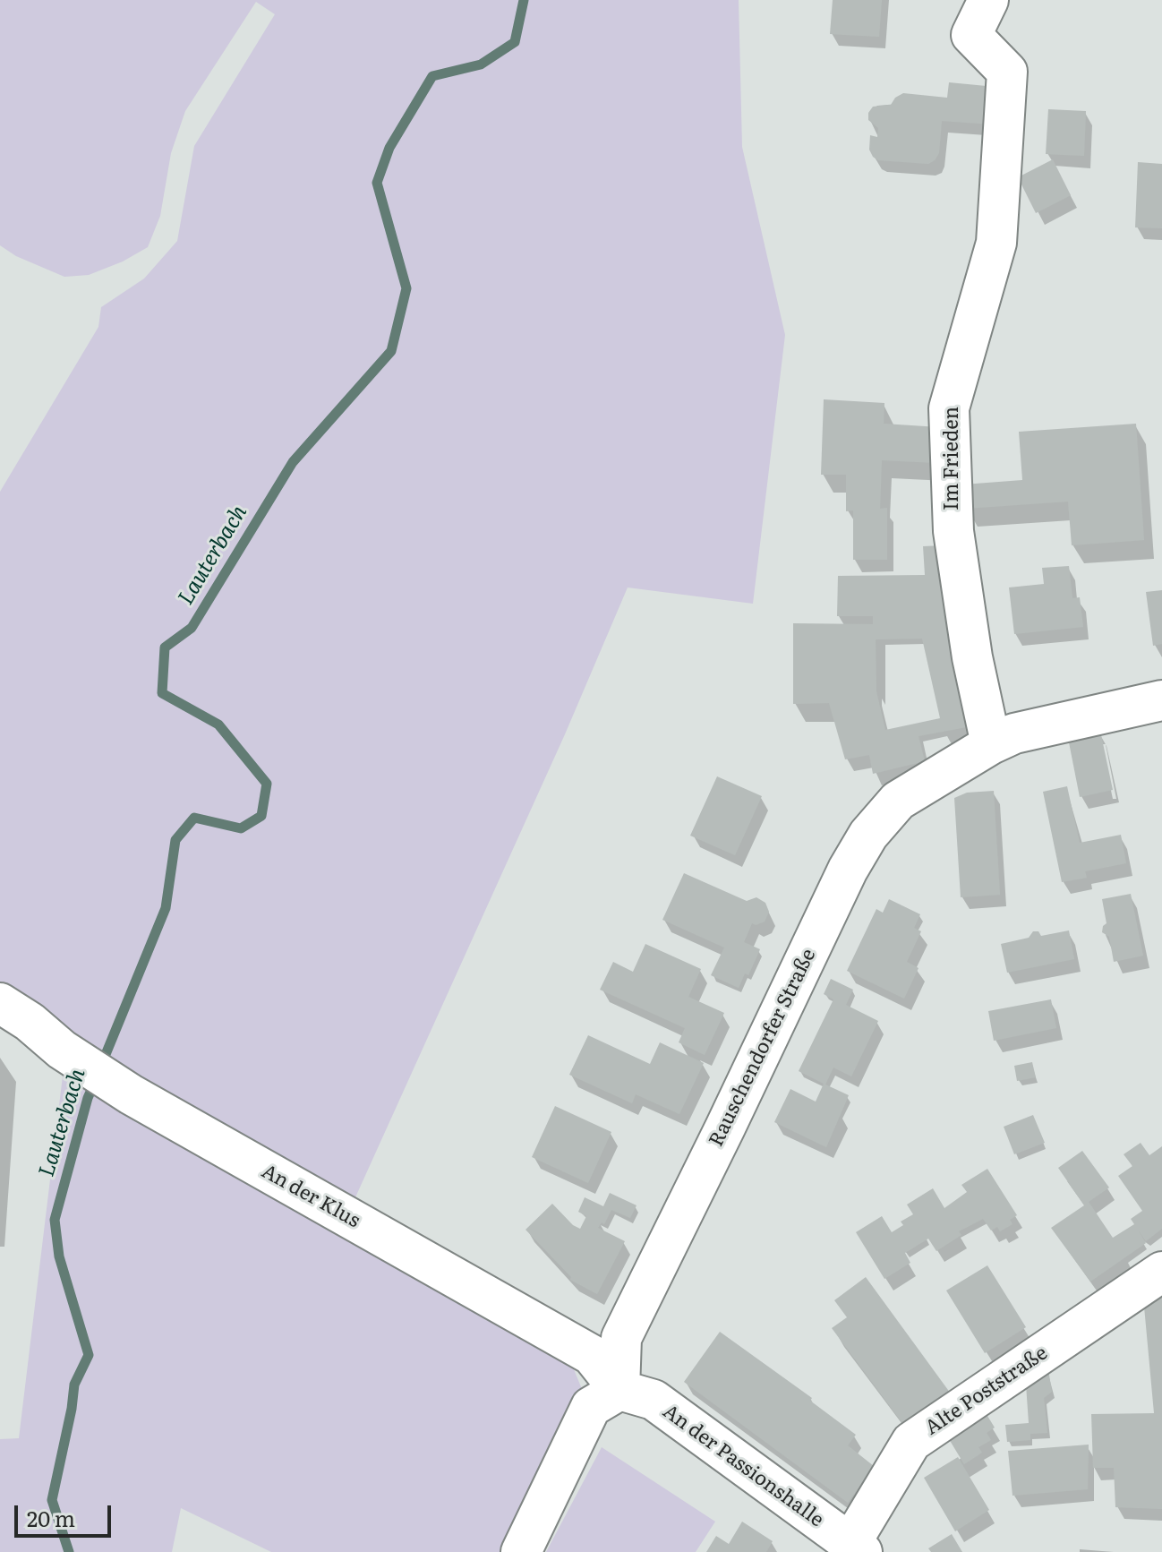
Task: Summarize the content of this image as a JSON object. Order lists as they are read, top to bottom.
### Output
{
  "streets": {
    "street": [
      "Im Frieden",
      "Rauschendorfer Straße",
      "An der Klus",
      "Alte Poststraße",
      "An der Passionshalle"
    ]
  },
  "crossings": [
    ["Im Frieden", "Rauschendorfer Straße"],
    ["Rauschendorfer Straße", "An der Klus"],
    ["Rauschendorfer Straße", "An der Passionshalle"],
    ["An der Klus", "An der Passionshalle"],
    ["Alte Poststraße", "An der Passionshalle"]
  ],
  "water": ["Lauterbach"],
  "scale_bar": "20 m"
}
